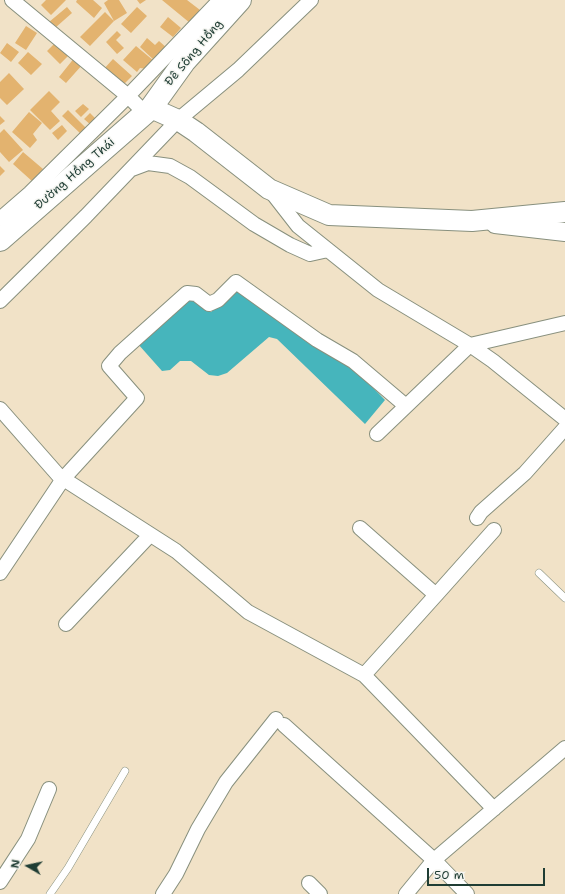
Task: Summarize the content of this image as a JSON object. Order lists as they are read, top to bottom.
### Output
{
  "streets": {
    "main road": ["Đê Sông Hồng", "Đường Hồng Thái"]
  },
  "crossings": [
    ["Đê Sông Hồng", "Đường Hồng Thái"]
  ],
  "scale_bar": "50 m",
  "north": "left"
}
